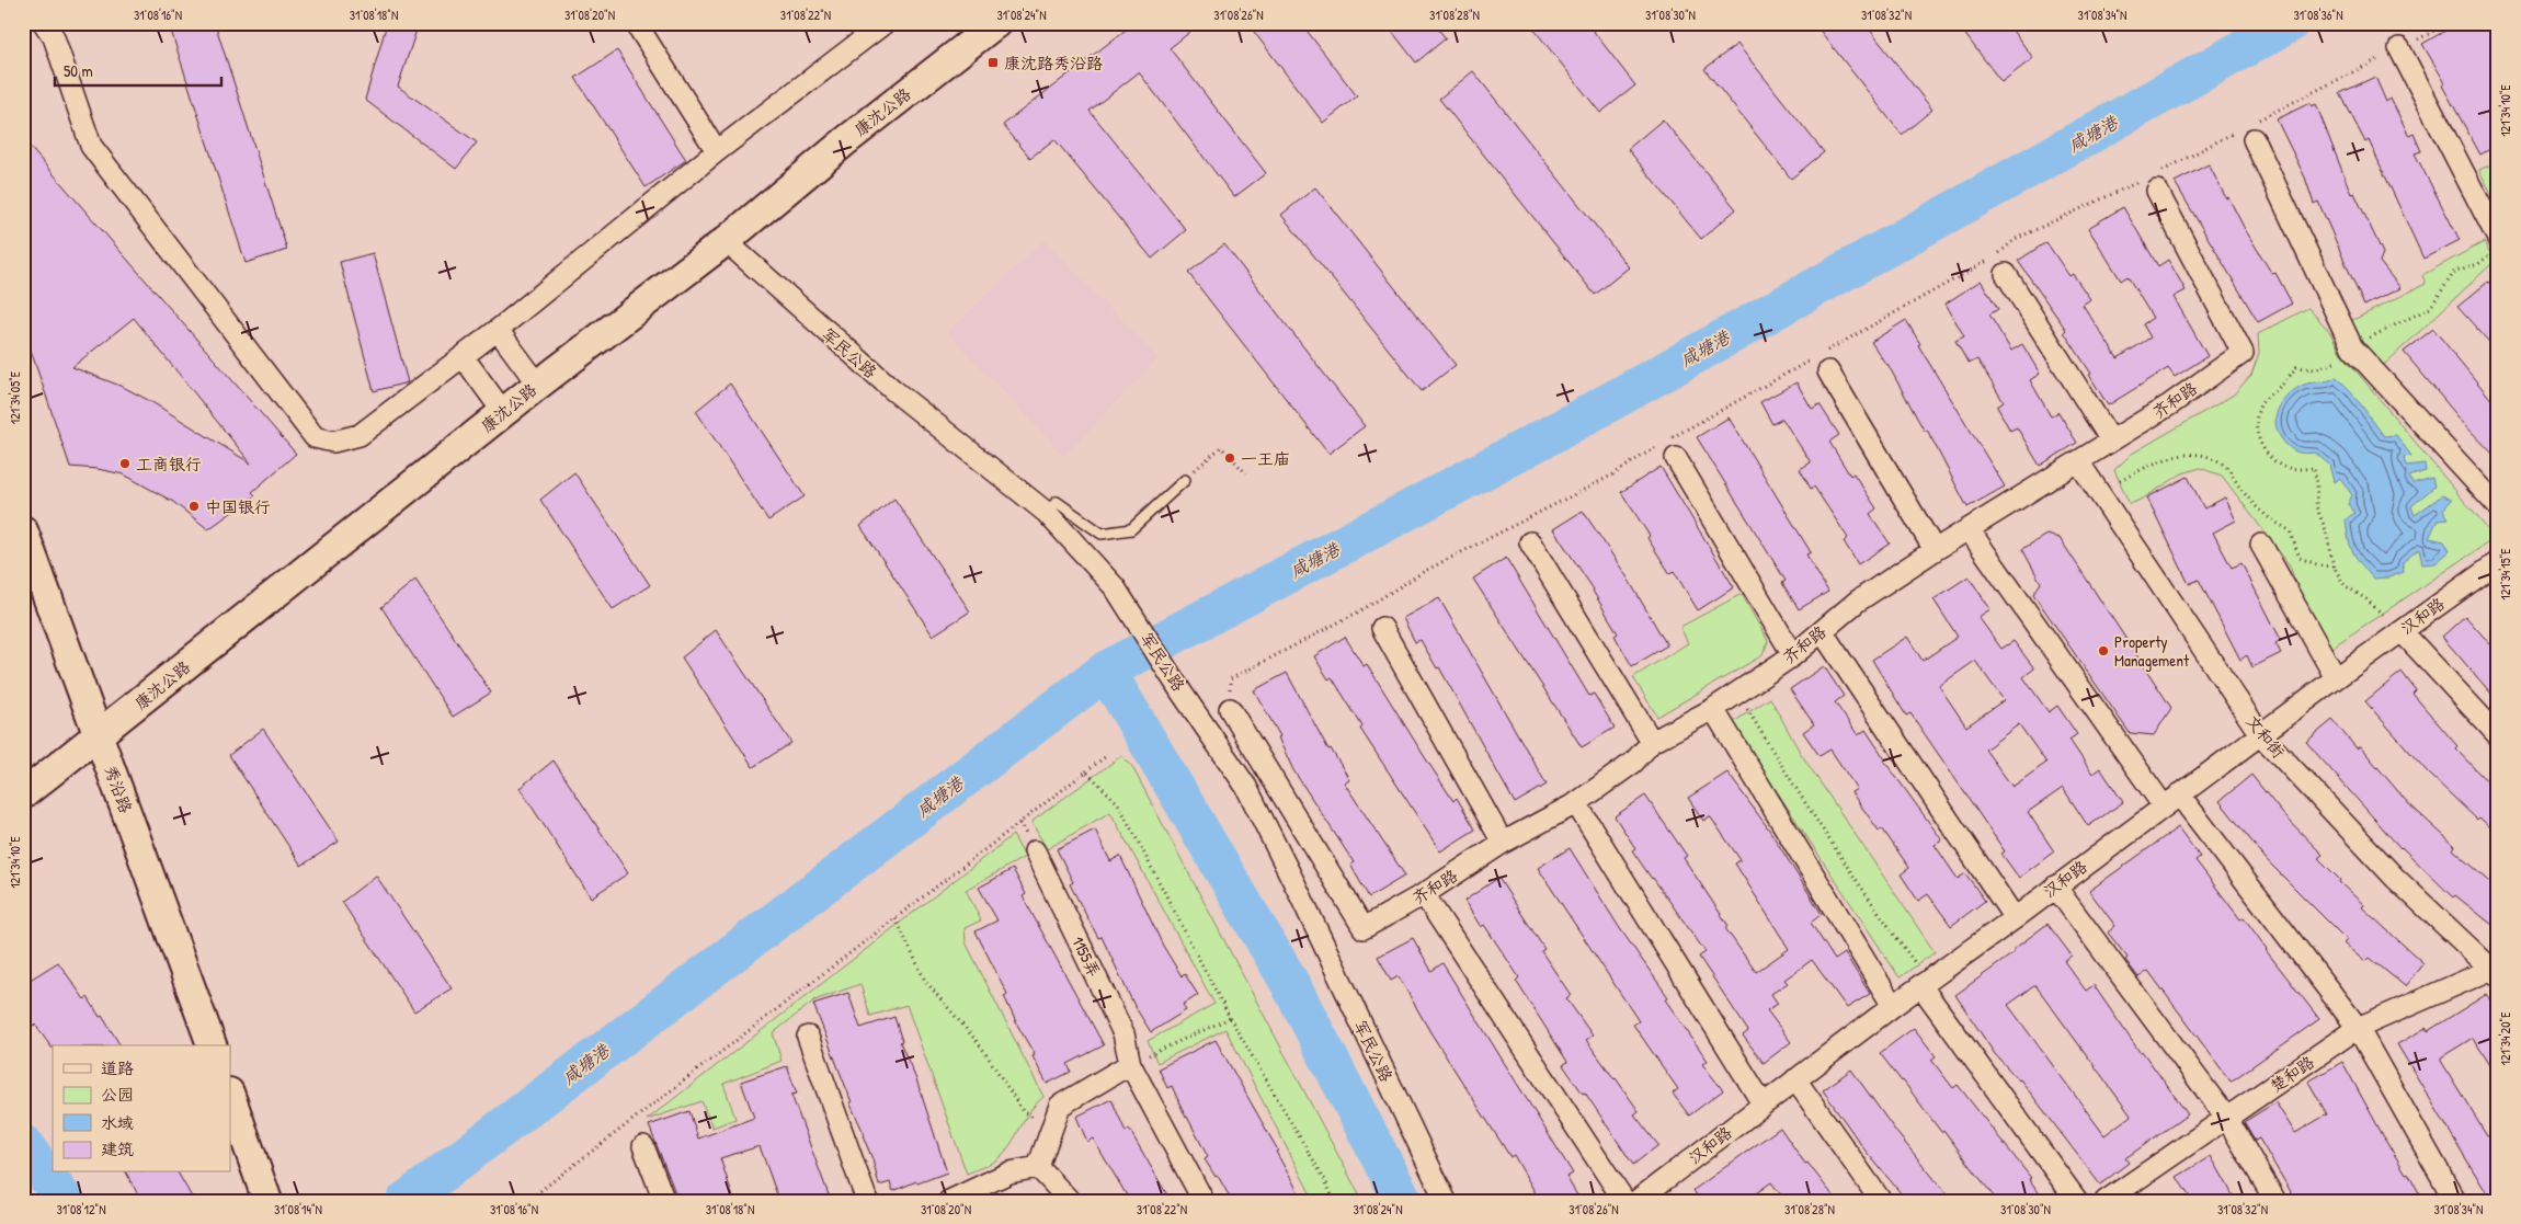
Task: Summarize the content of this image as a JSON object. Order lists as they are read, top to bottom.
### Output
{
  "streets": {
    "street": [
      "康沈公路",
      "军民公路",
      "齐和路",
      "汉和路",
      "文和街",
      "秀沿路",
      "1155弄",
      "楚和路"
    ]
  },
  "crossings": [
    ["康沈公路", "军民公路"],
    ["康沈公路", "秀沿路"],
    ["齐和路", "文和街"],
    ["汉和路", "文和街"],
    ["文和街", "楚和路"]
  ],
  "water": ["咸塘港"],
  "places": {
    "transit": ["康沈路秀沿路"],
    "other": [
      "一王庙",
      "工商银行",
      "中国银行",
      "Property Management"
    ]
  },
  "legend": [
    "道路",
    "公园",
    "水域",
    "建筑"
  ],
  "scale_bar": "50 m",
  "coordinates": [
    "31°08'16\"N",
    "31°08'18\"N",
    "31°08'20\"N",
    "31°08'22\"N",
    "31°08'24\"N",
    "31°08'26\"N",
    "31°08'28\"N",
    "31°08'30\"N",
    "31°08'32\"N",
    "31°08'34\"N",
    "31°08'36\"N",
    "121°34'10\"E",
    "121°34'05\"E",
    "121°34'15\"E",
    "121°34'20\"E",
    "31°08'12\"N",
    "31°08'14\"N"
  ]
}
